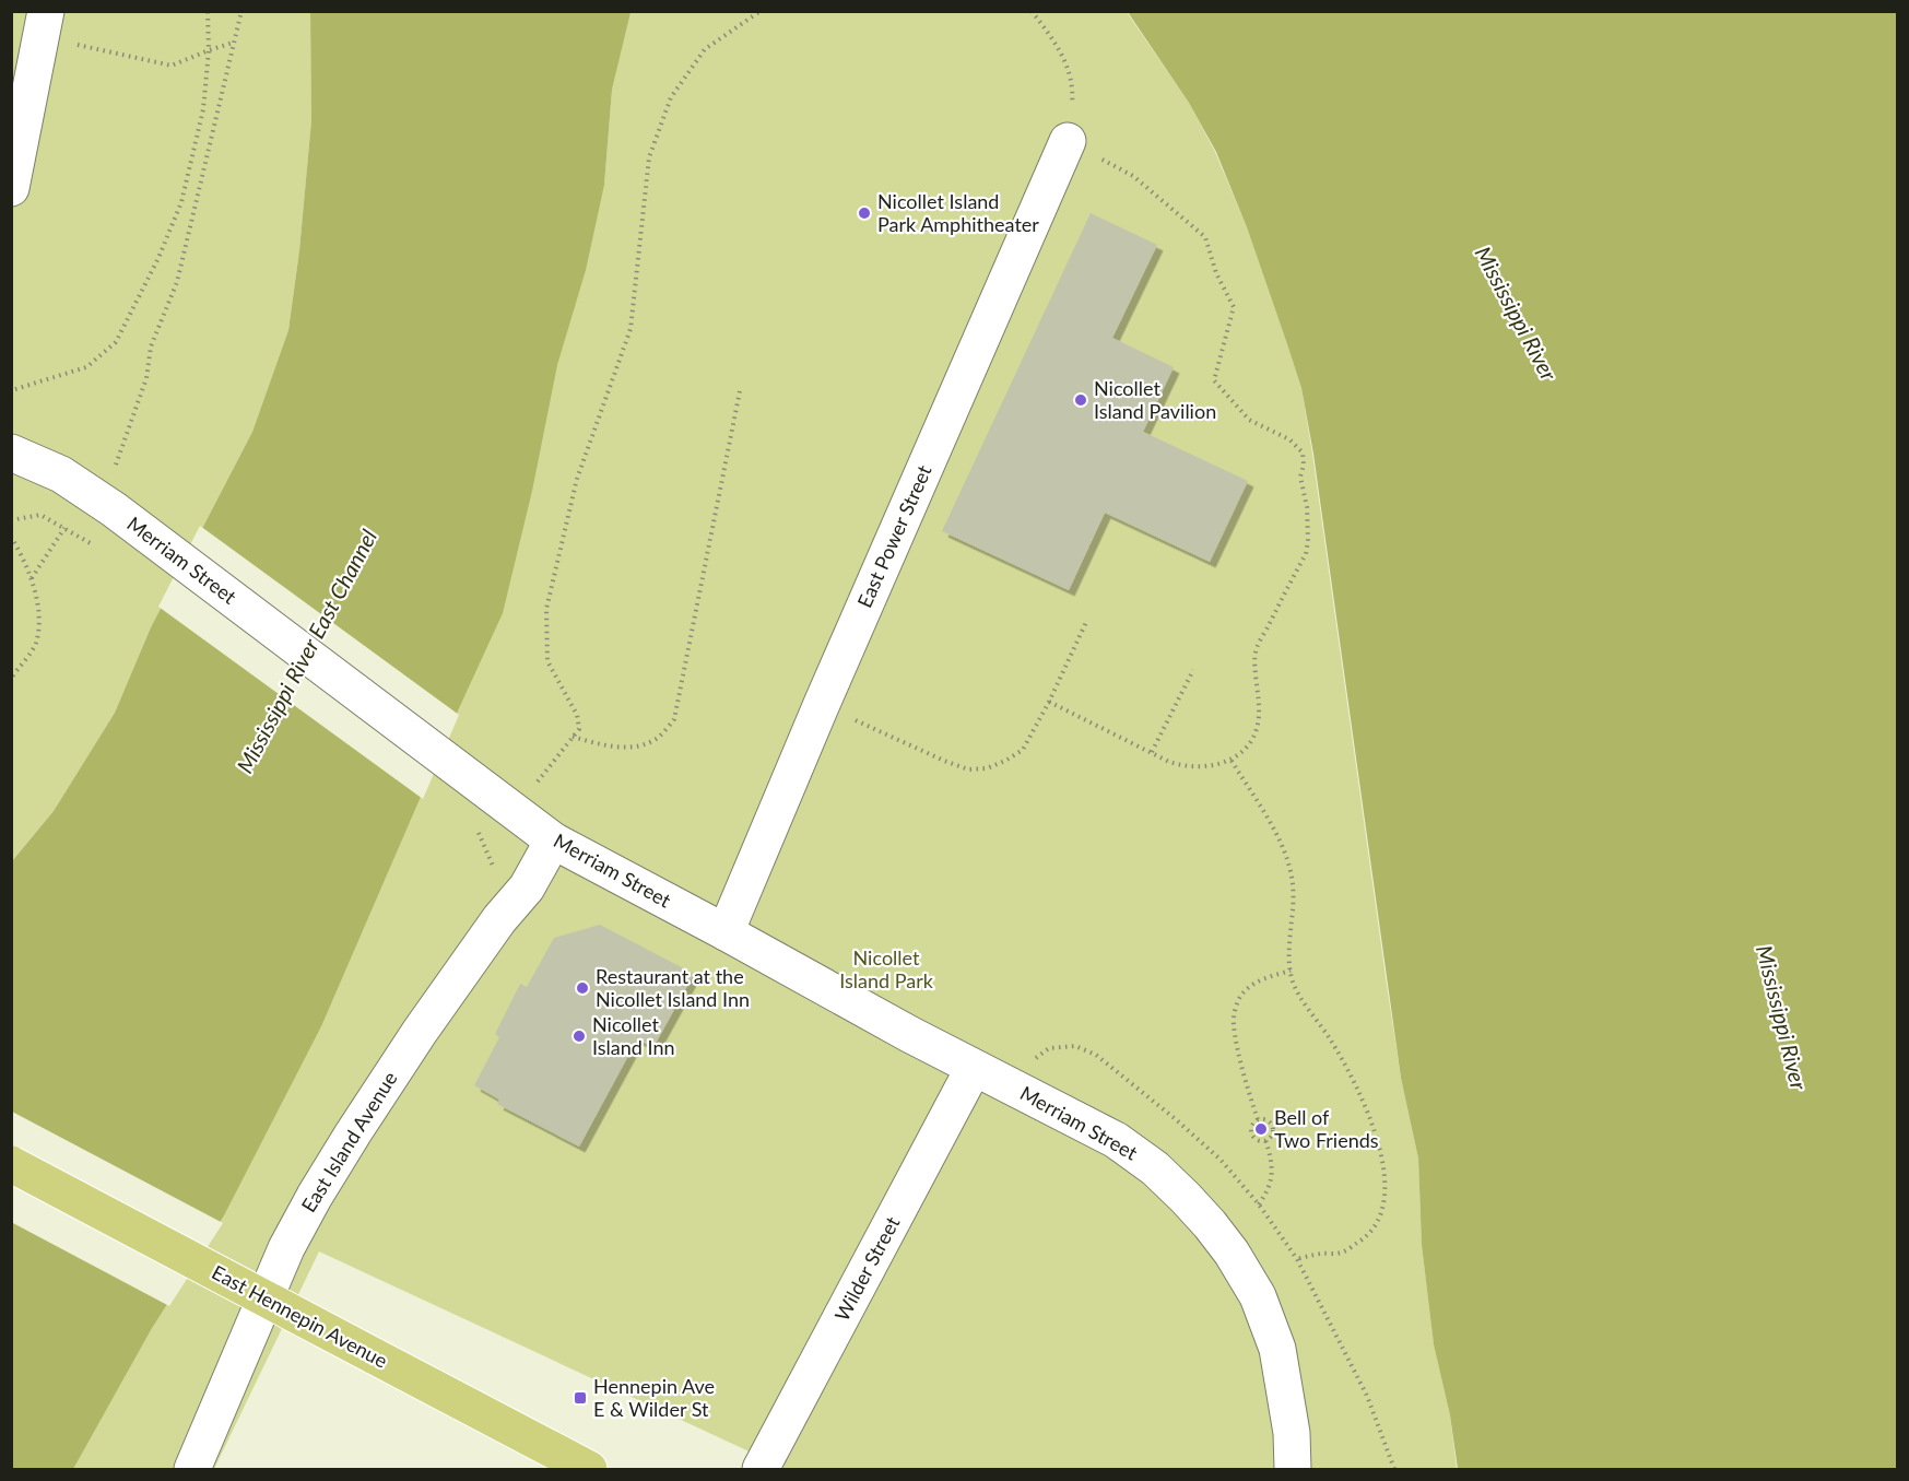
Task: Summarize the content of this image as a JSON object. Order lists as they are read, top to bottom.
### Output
{
  "streets": {
    "main road": ["East Hennepin Avenue"],
    "street": [
      "East Power Street",
      "Merriam Street",
      "East Island Avenue",
      "Wilder Street"
    ]
  },
  "crossings": [
    ["East Power Street", "Merriam Street"],
    ["Merriam Street", "East Island Avenue"],
    ["Merriam Street", "Wilder Street"]
  ],
  "water": ["Mississippi River", "Mississippi River East Channel"],
  "parks": ["Nicollet Island Park"],
  "places": {
    "other": [
      "Nicollet Island Park Amphitheater",
      "Nicollet Island Pavilion",
      "Restaurant at the Nicollet Island Inn",
      "Nicollet Island Inn",
      "Bell of Two Friends"
    ],
    "transit": ["Hennepin Ave E & Wilder St"]
  }
}
